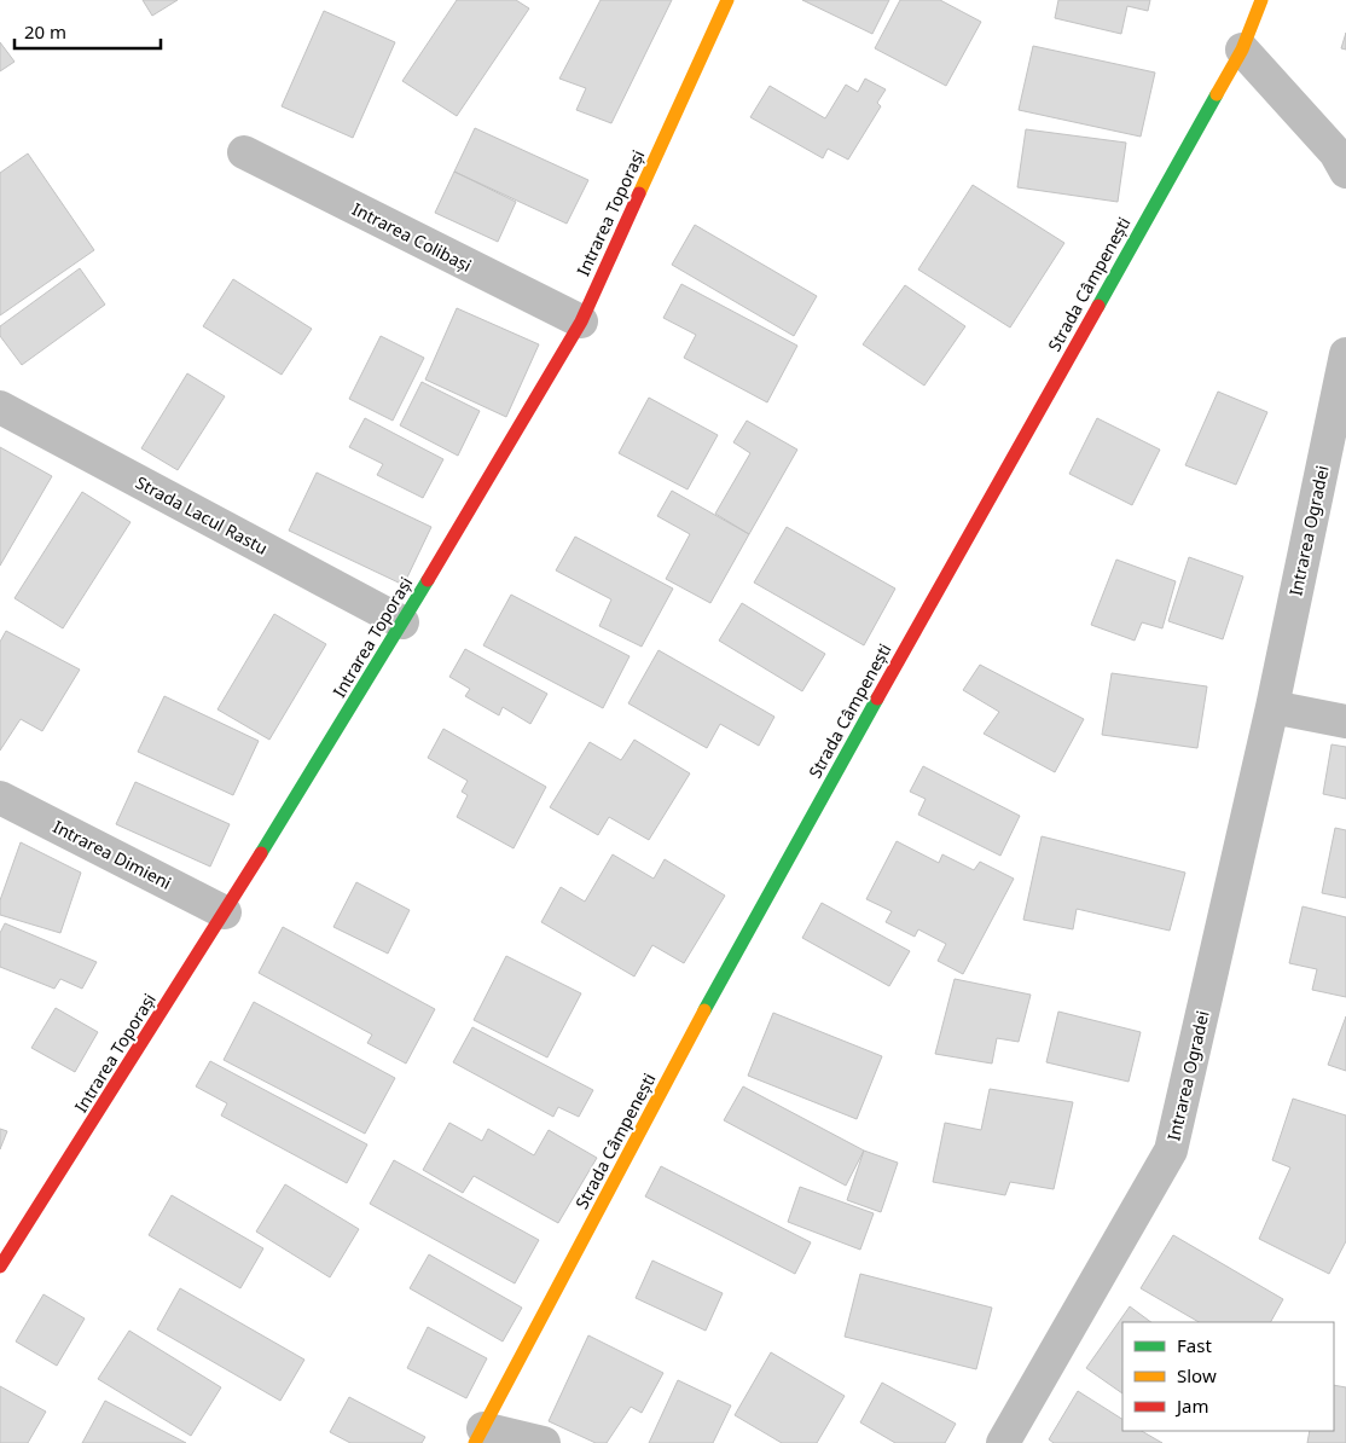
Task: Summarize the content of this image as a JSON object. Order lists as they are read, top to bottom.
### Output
{
  "streets": {
    "street": [
      "Intrarea Toporași",
      "Intrarea Colibași",
      "Strada Câmpenești",
      "Strada Lacul Rastu",
      "Intrarea Ogradei",
      "Intrarea Dimieni"
    ]
  },
  "crossings": [
    ["Intrarea Toporași", "Intrarea Colibași"],
    ["Intrarea Toporași", "Strada Lacul Rastu"],
    ["Intrarea Toporași", "Intrarea Dimieni"]
  ],
  "legend": ["Fast", "Slow", "Jam"],
  "scale_bar": "20 m"
}
